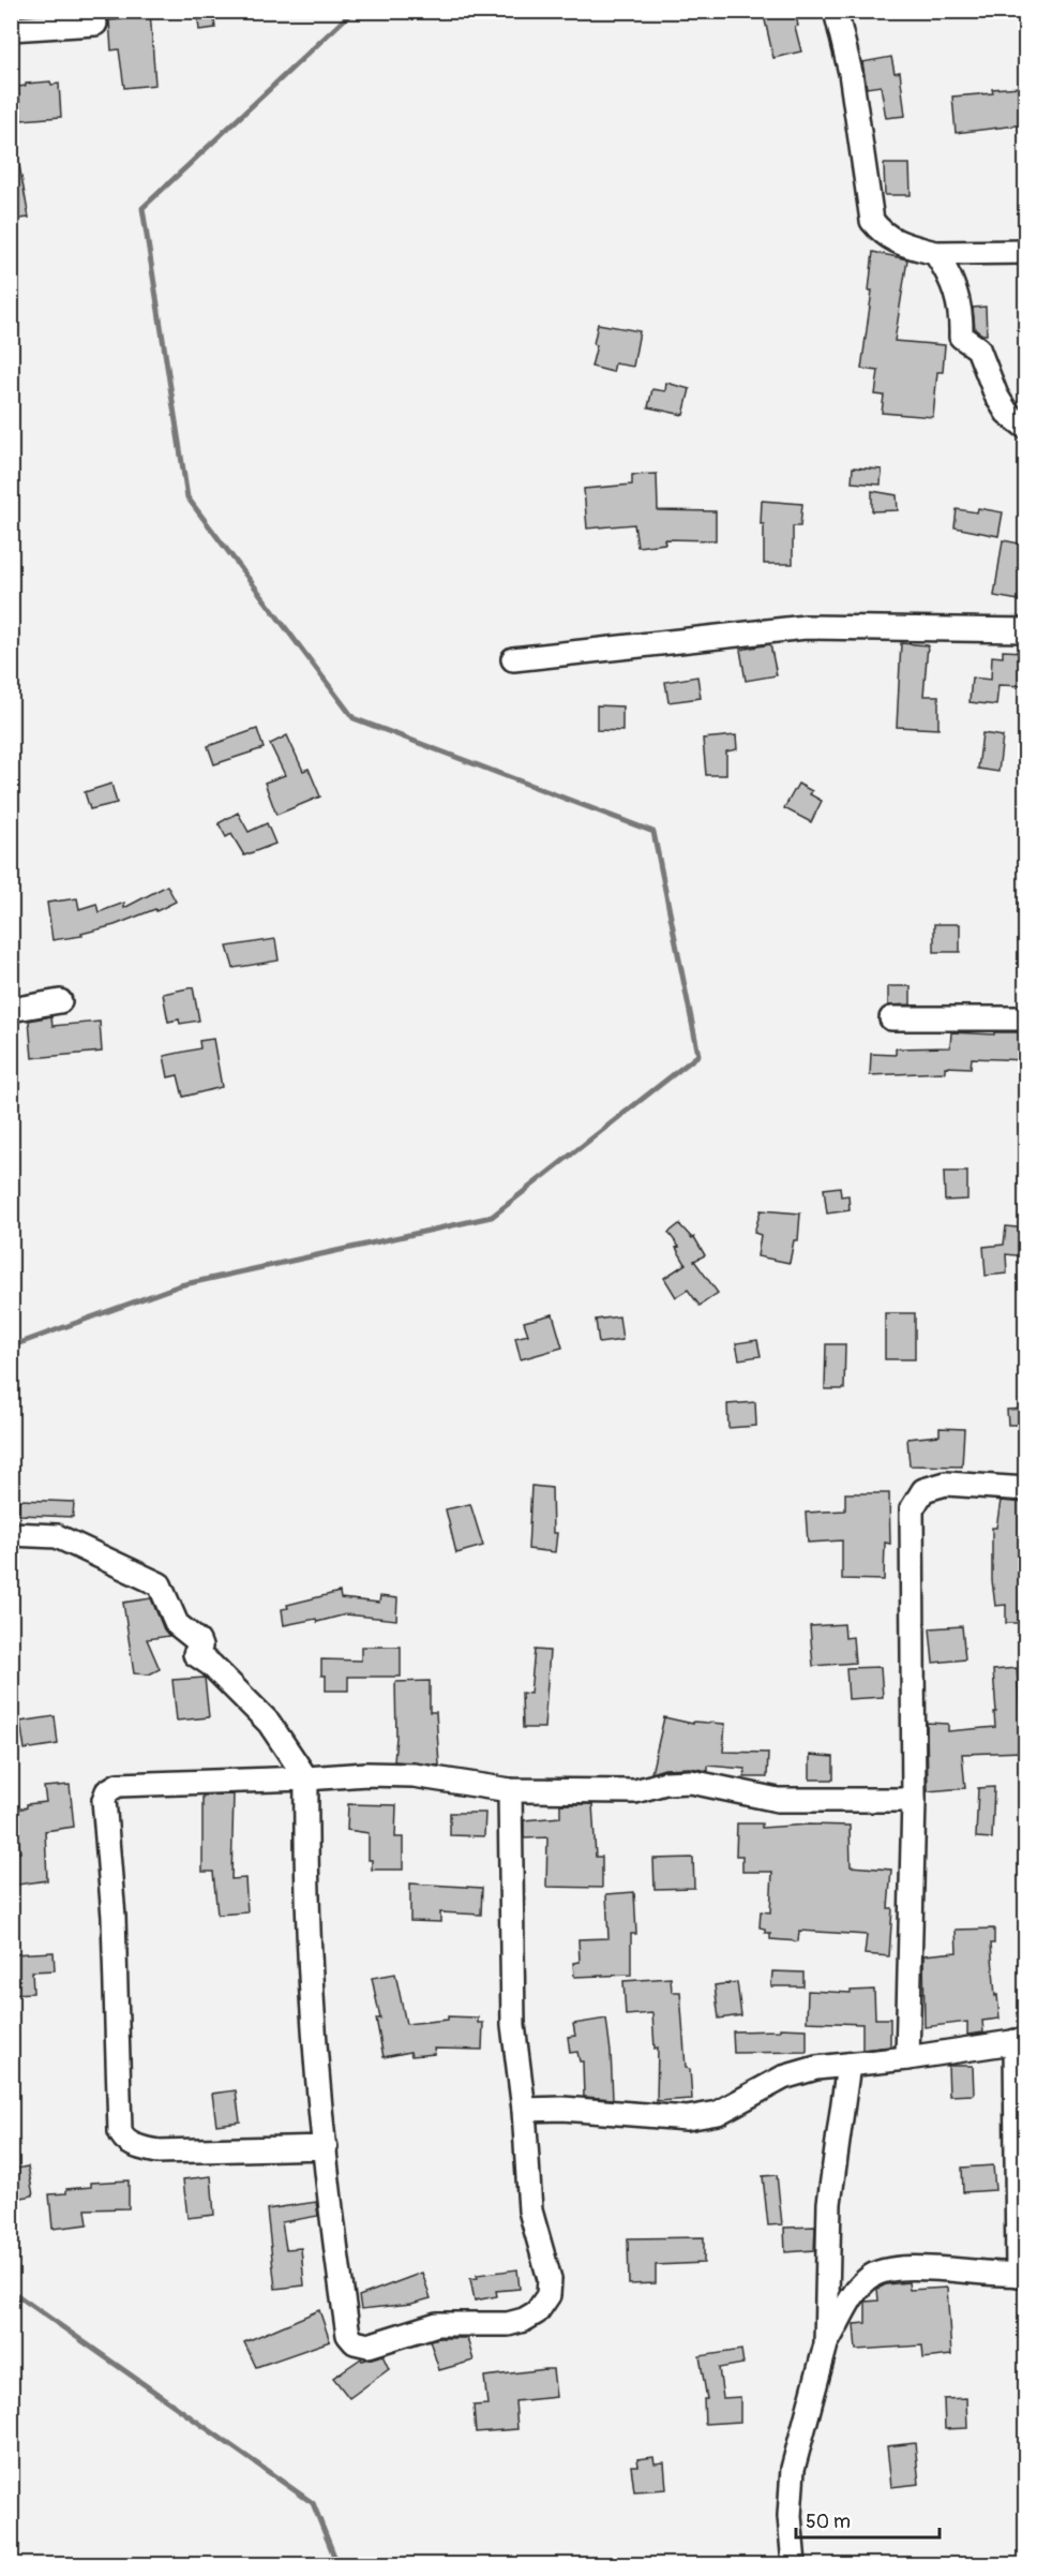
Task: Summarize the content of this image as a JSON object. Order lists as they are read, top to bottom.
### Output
{
  "scale_bar": "50 m"
}
